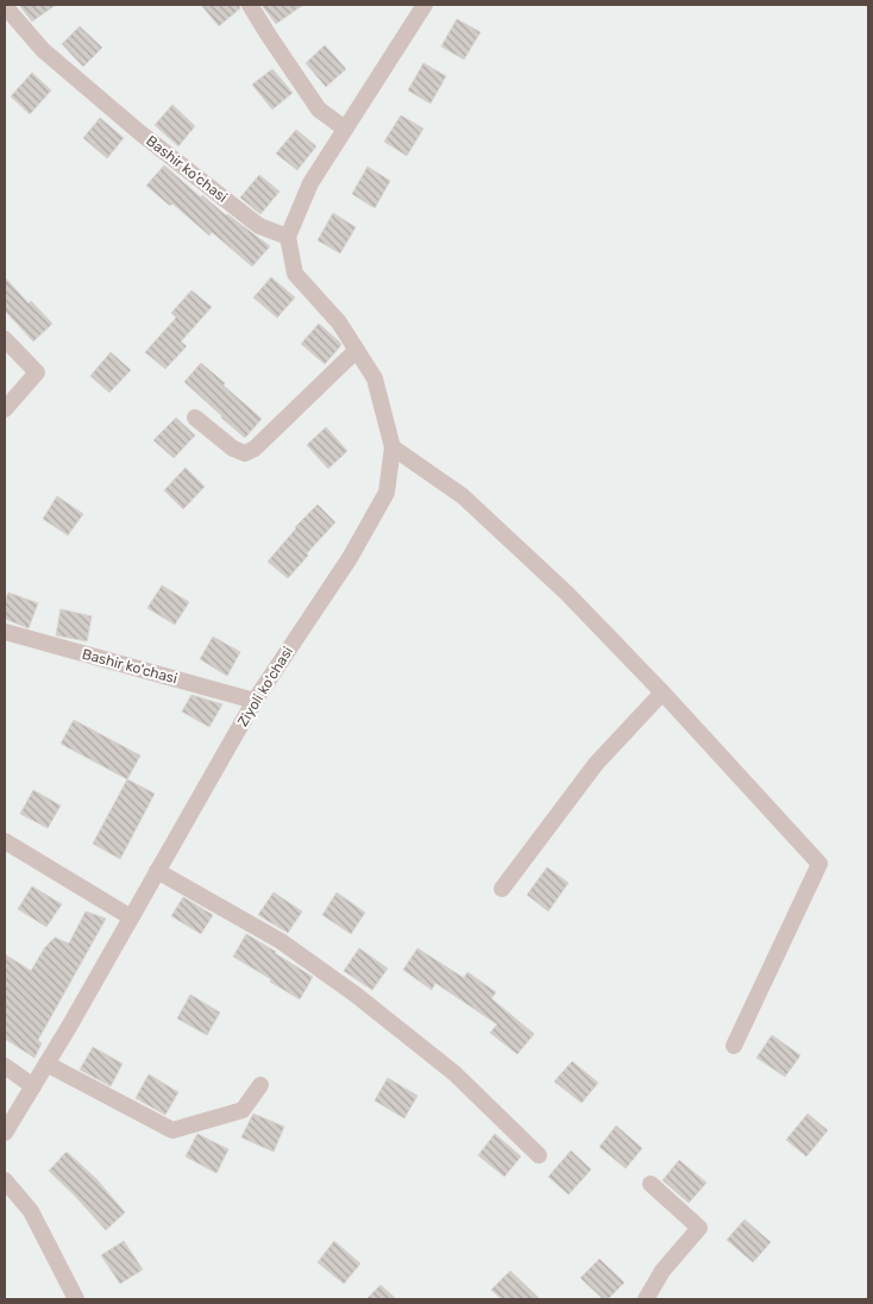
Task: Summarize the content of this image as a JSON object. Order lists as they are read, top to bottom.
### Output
{
  "streets": {
    "street": ["Bashir ko'chasi", "Ziyoli ko'chasi"]
  },
  "crossings": [
    ["Bashir ko'chasi", "Ziyoli ko'chasi"]
  ]
}
